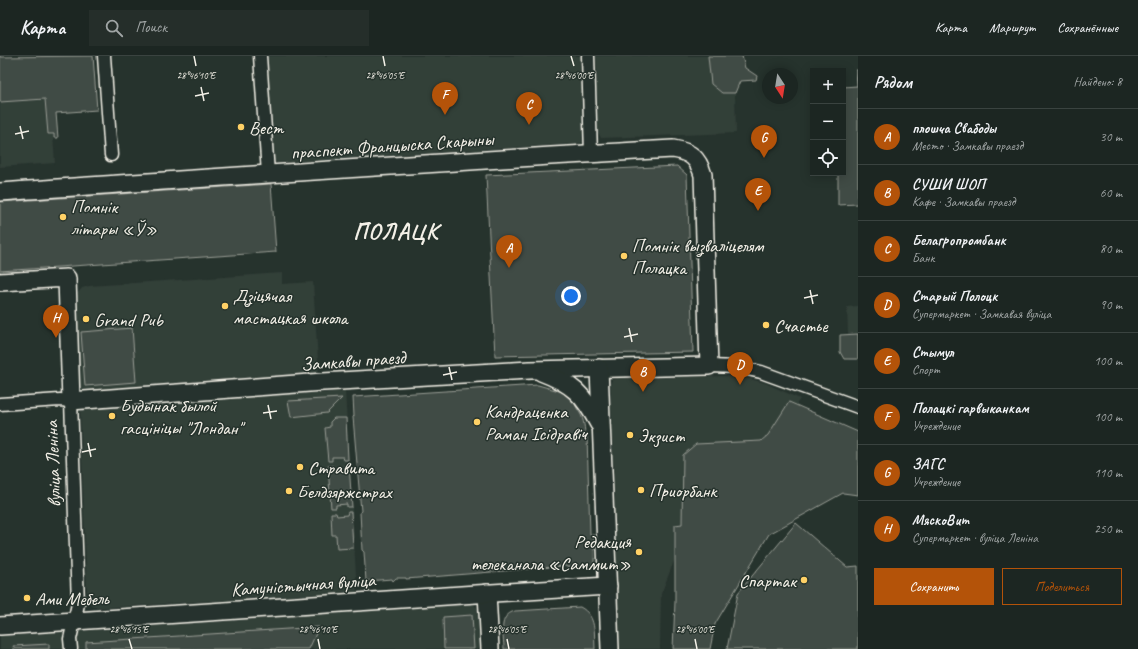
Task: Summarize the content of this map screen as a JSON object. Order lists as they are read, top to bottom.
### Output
{
  "streets": {
    "street": [
      "праспект Францыска Скарыны",
      "Замкавы праезд",
      "вуліца Леніна",
      "Камуністычная вуліца"
    ]
  },
  "crossings": [
    ["праспект Францыска Скарыны", "Замкавы праезд"],
    ["Замкавы праезд", "вуліца Леніна"],
    ["вуліца Леніна", "Камуністычная вуліца"]
  ],
  "districts": ["ПОЛАЦК"],
  "places": [
    "Вест",
    "Помнік літары «Ў»",
    "Помнік вызваліцелям Полацка",
    "Дзіцячая мастацкая школа",
    "Grand Pub",
    "Счастье",
    "Будынак былой гасцініцы \"Лондан\"",
    "Кандраценка Раман Ісідравіч",
    "Экзист",
    "Стравита",
    "Приорбанк",
    "Белдзяржстрах",
    "Редакция телеканала «Саммит»",
    "Спартак",
    "Ами Мебель"
  ],
  "north": "bottom",
  "page": {
    "header": "Карта",
    "search": "Поиск",
    "nav": ["Карта", "Маршрут", "Сохранённые"],
    "heading": ["Рядом", "Найдено: 8"],
    "map_buttons": ["+", "−"],
    "pins": [
      "F",
      "C",
      "G",
      "E",
      "A",
      "H",
      "D",
      "B"
    ],
    "list": [
      {
        "mark": "A",
        "name": "плошча Свабоды",
        "note": "Место · Замкавы праезд",
        "value": "30 m"
      },
      {
        "mark": "B",
        "name": "СУШИ ШОП",
        "note": "Кафе · Замкавы праезд",
        "value": "60 m"
      },
      {
        "mark": "C",
        "name": "Белагропромбанк",
        "note": "Банк",
        "value": "80 m"
      },
      {
        "mark": "D",
        "name": "Старый Полоцк",
        "note": "Супермаркет · Замкавая вуліца",
        "value": "90 m"
      },
      {
        "mark": "E",
        "name": "Стымул",
        "note": "Спорт",
        "value": "100 m"
      },
      {
        "mark": "F",
        "name": "Полацкі гарвыканкам",
        "note": "Учреждение",
        "value": "100 m"
      },
      {
        "mark": "G",
        "name": "ЗАГС",
        "note": "Учреждение",
        "value": "110 m"
      },
      {
        "mark": "H",
        "name": "МяскоВит",
        "note": "Супермаркет · вуліца Леніна",
        "value": "250 m"
      }
    ],
    "buttons": ["Сохранить", "Поделиться"]
  },
  "coordinates": [
    "28°46'10\"E",
    "28°46'05\"E",
    "28°46'00\"E",
    "28°46'15\"E"
  ]
}
